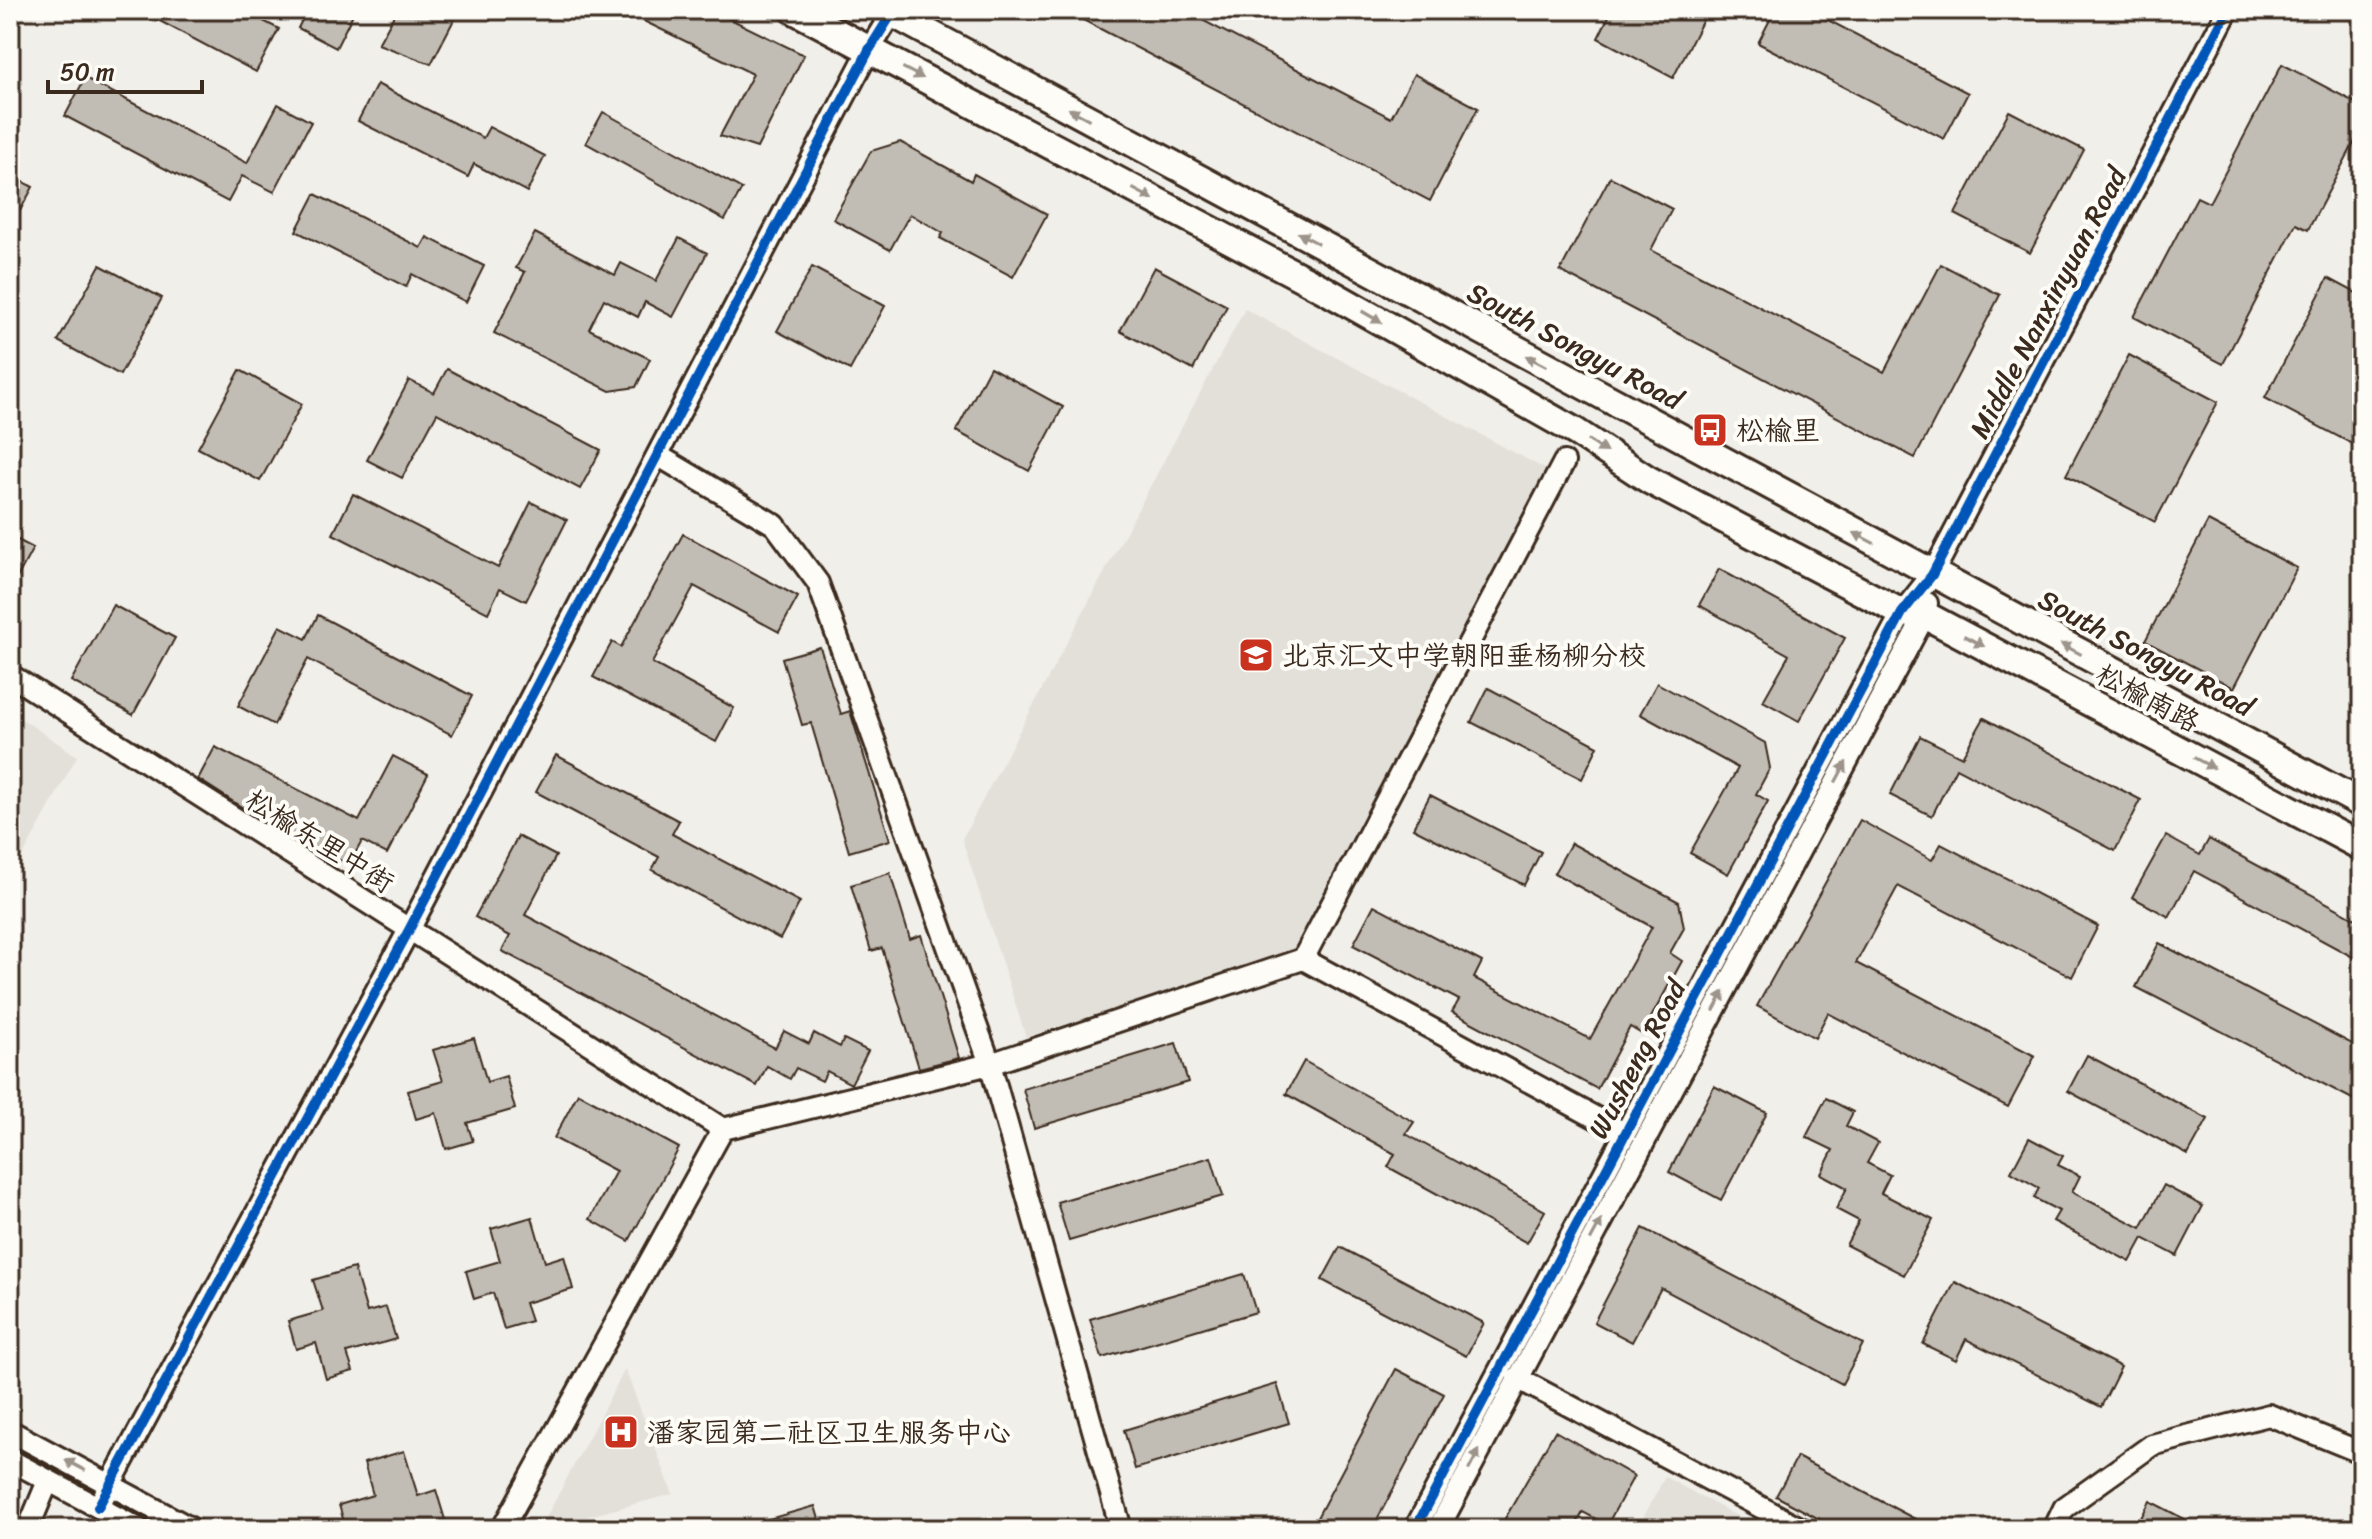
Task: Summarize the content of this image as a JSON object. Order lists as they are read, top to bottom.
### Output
{
  "streets": {
    "main road": ["South Songyu Road", "松榆南路"],
    "street": ["Middle Nanxinyuan Road", "松榆东里中街", "Wusheng Road"]
  },
  "crossings": [
    ["Middle Nanxinyuan Road", "South Songyu Road"],
    ["Middle Nanxinyuan Road", "松榆南路"],
    ["Middle Nanxinyuan Road", "Wusheng Road"],
    ["松榆南路", "Wusheng Road"]
  ],
  "one_way": ["松榆南路"],
  "places": {
    "bus stop": ["松榆里"],
    "school or university": ["北京汇文中学朝阳垂杨柳分校"],
    "hospital": ["潘家园第二社区卫生服务中心"]
  },
  "scale_bar": "50 m"
}
